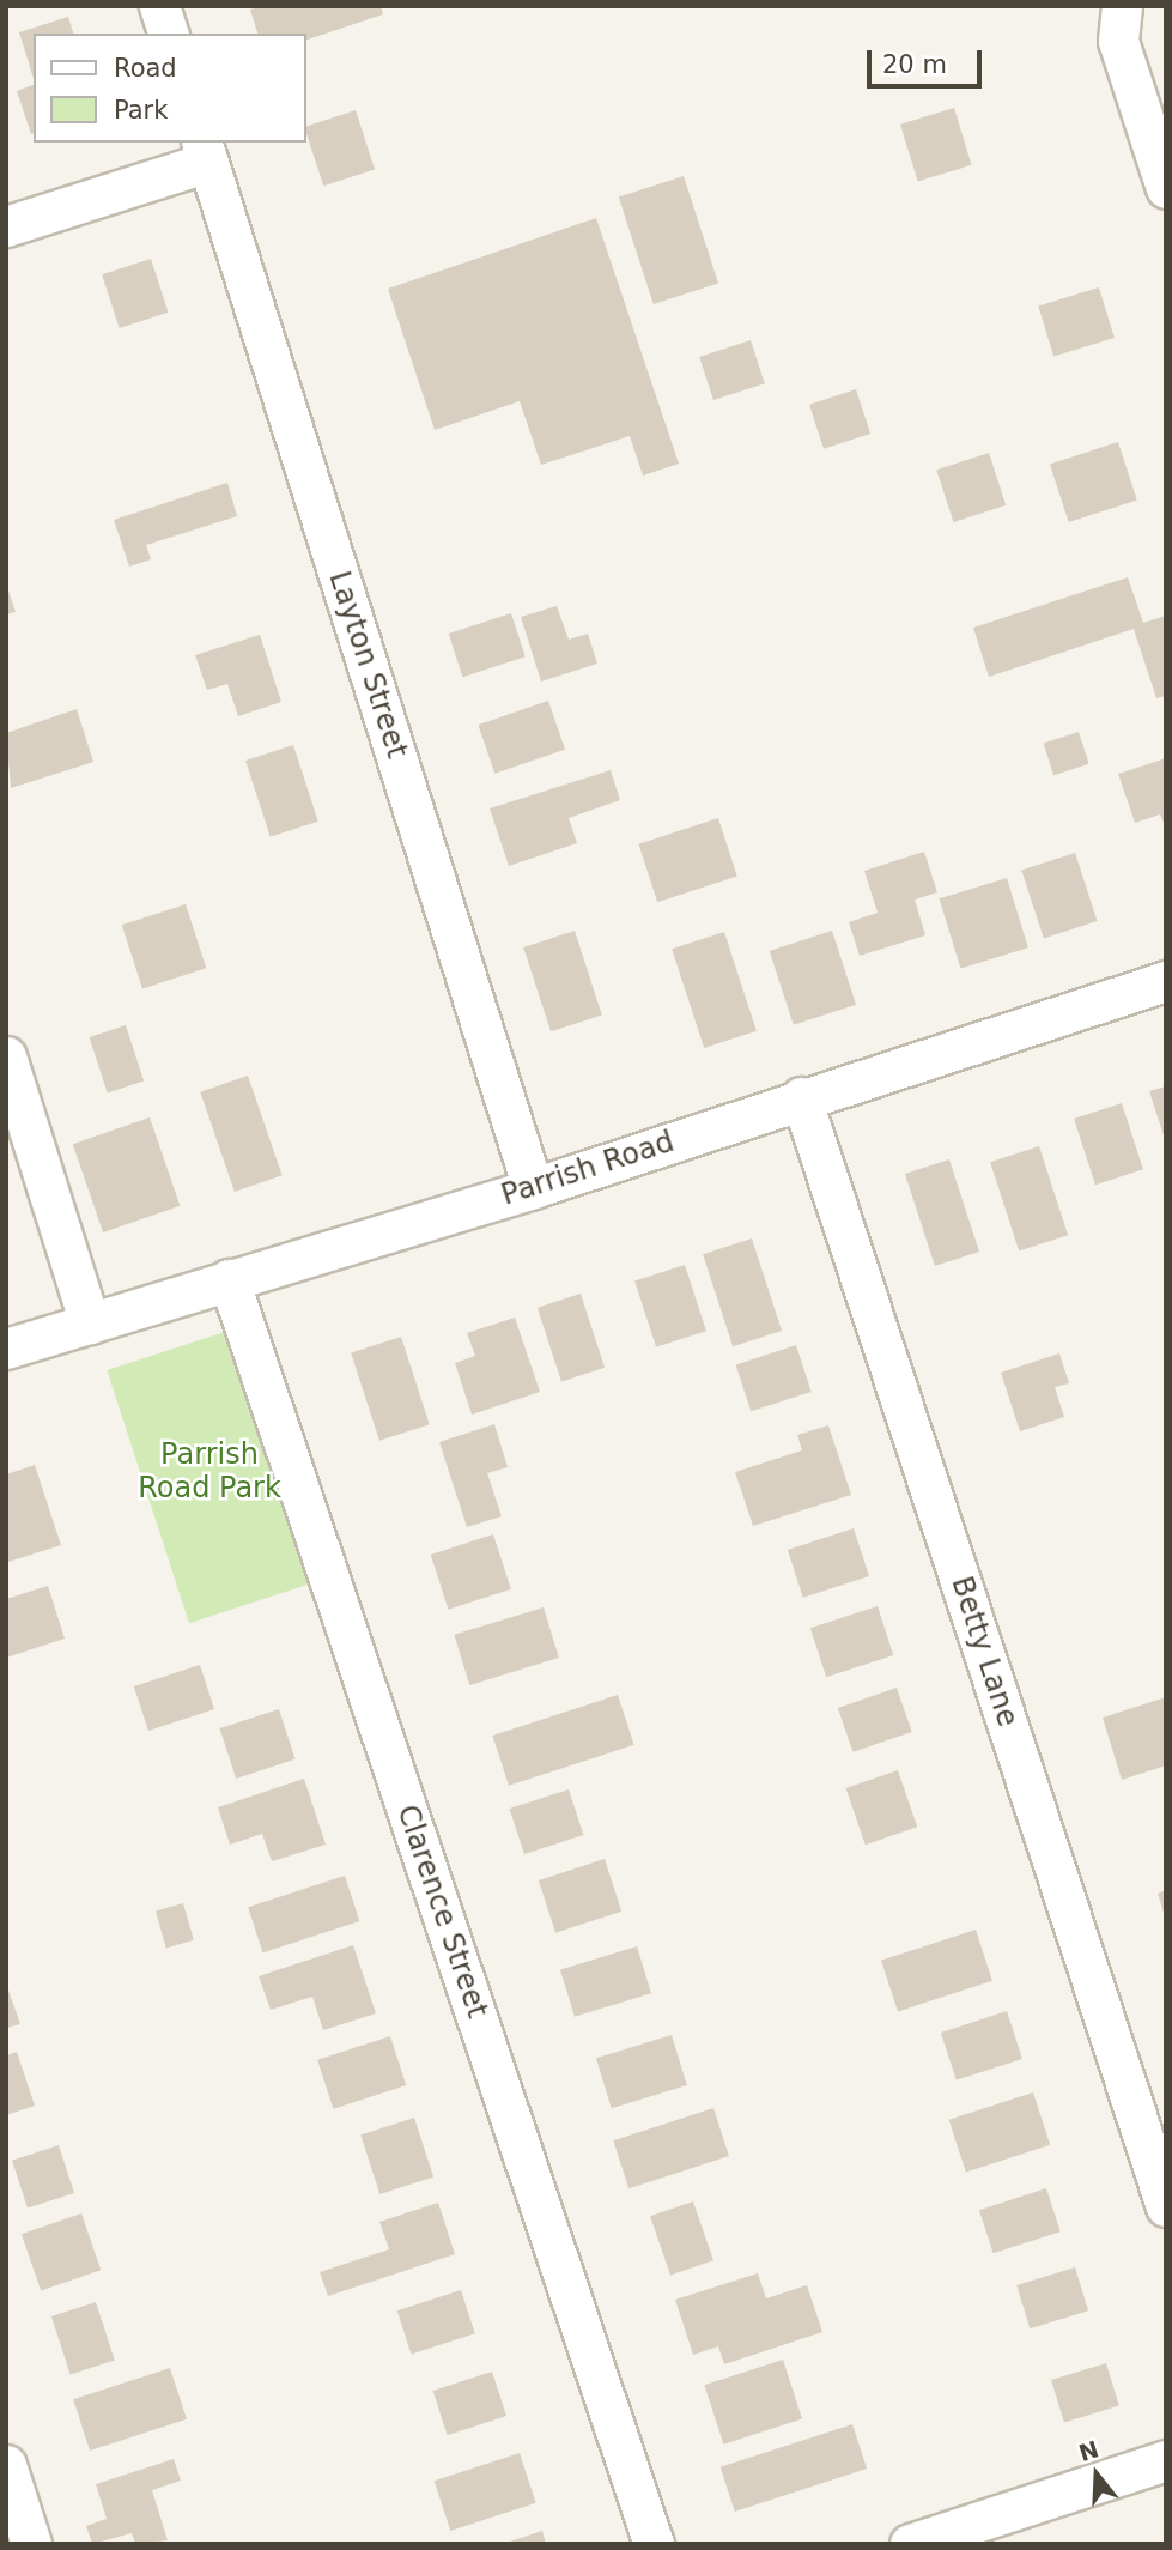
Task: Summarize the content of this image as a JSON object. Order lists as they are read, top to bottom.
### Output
{
  "streets": {
    "street": [
      "Layton Street",
      "Parrish Road",
      "Betty Lane",
      "Clarence Street"
    ]
  },
  "crossings": [
    ["Layton Street", "Parrish Road"],
    ["Parrish Road", "Betty Lane"],
    ["Parrish Road", "Clarence Street"]
  ],
  "parks": ["Parrish Road Park"],
  "legend": ["Road", "Park"],
  "scale_bar": "20 m",
  "north": "top"
}
